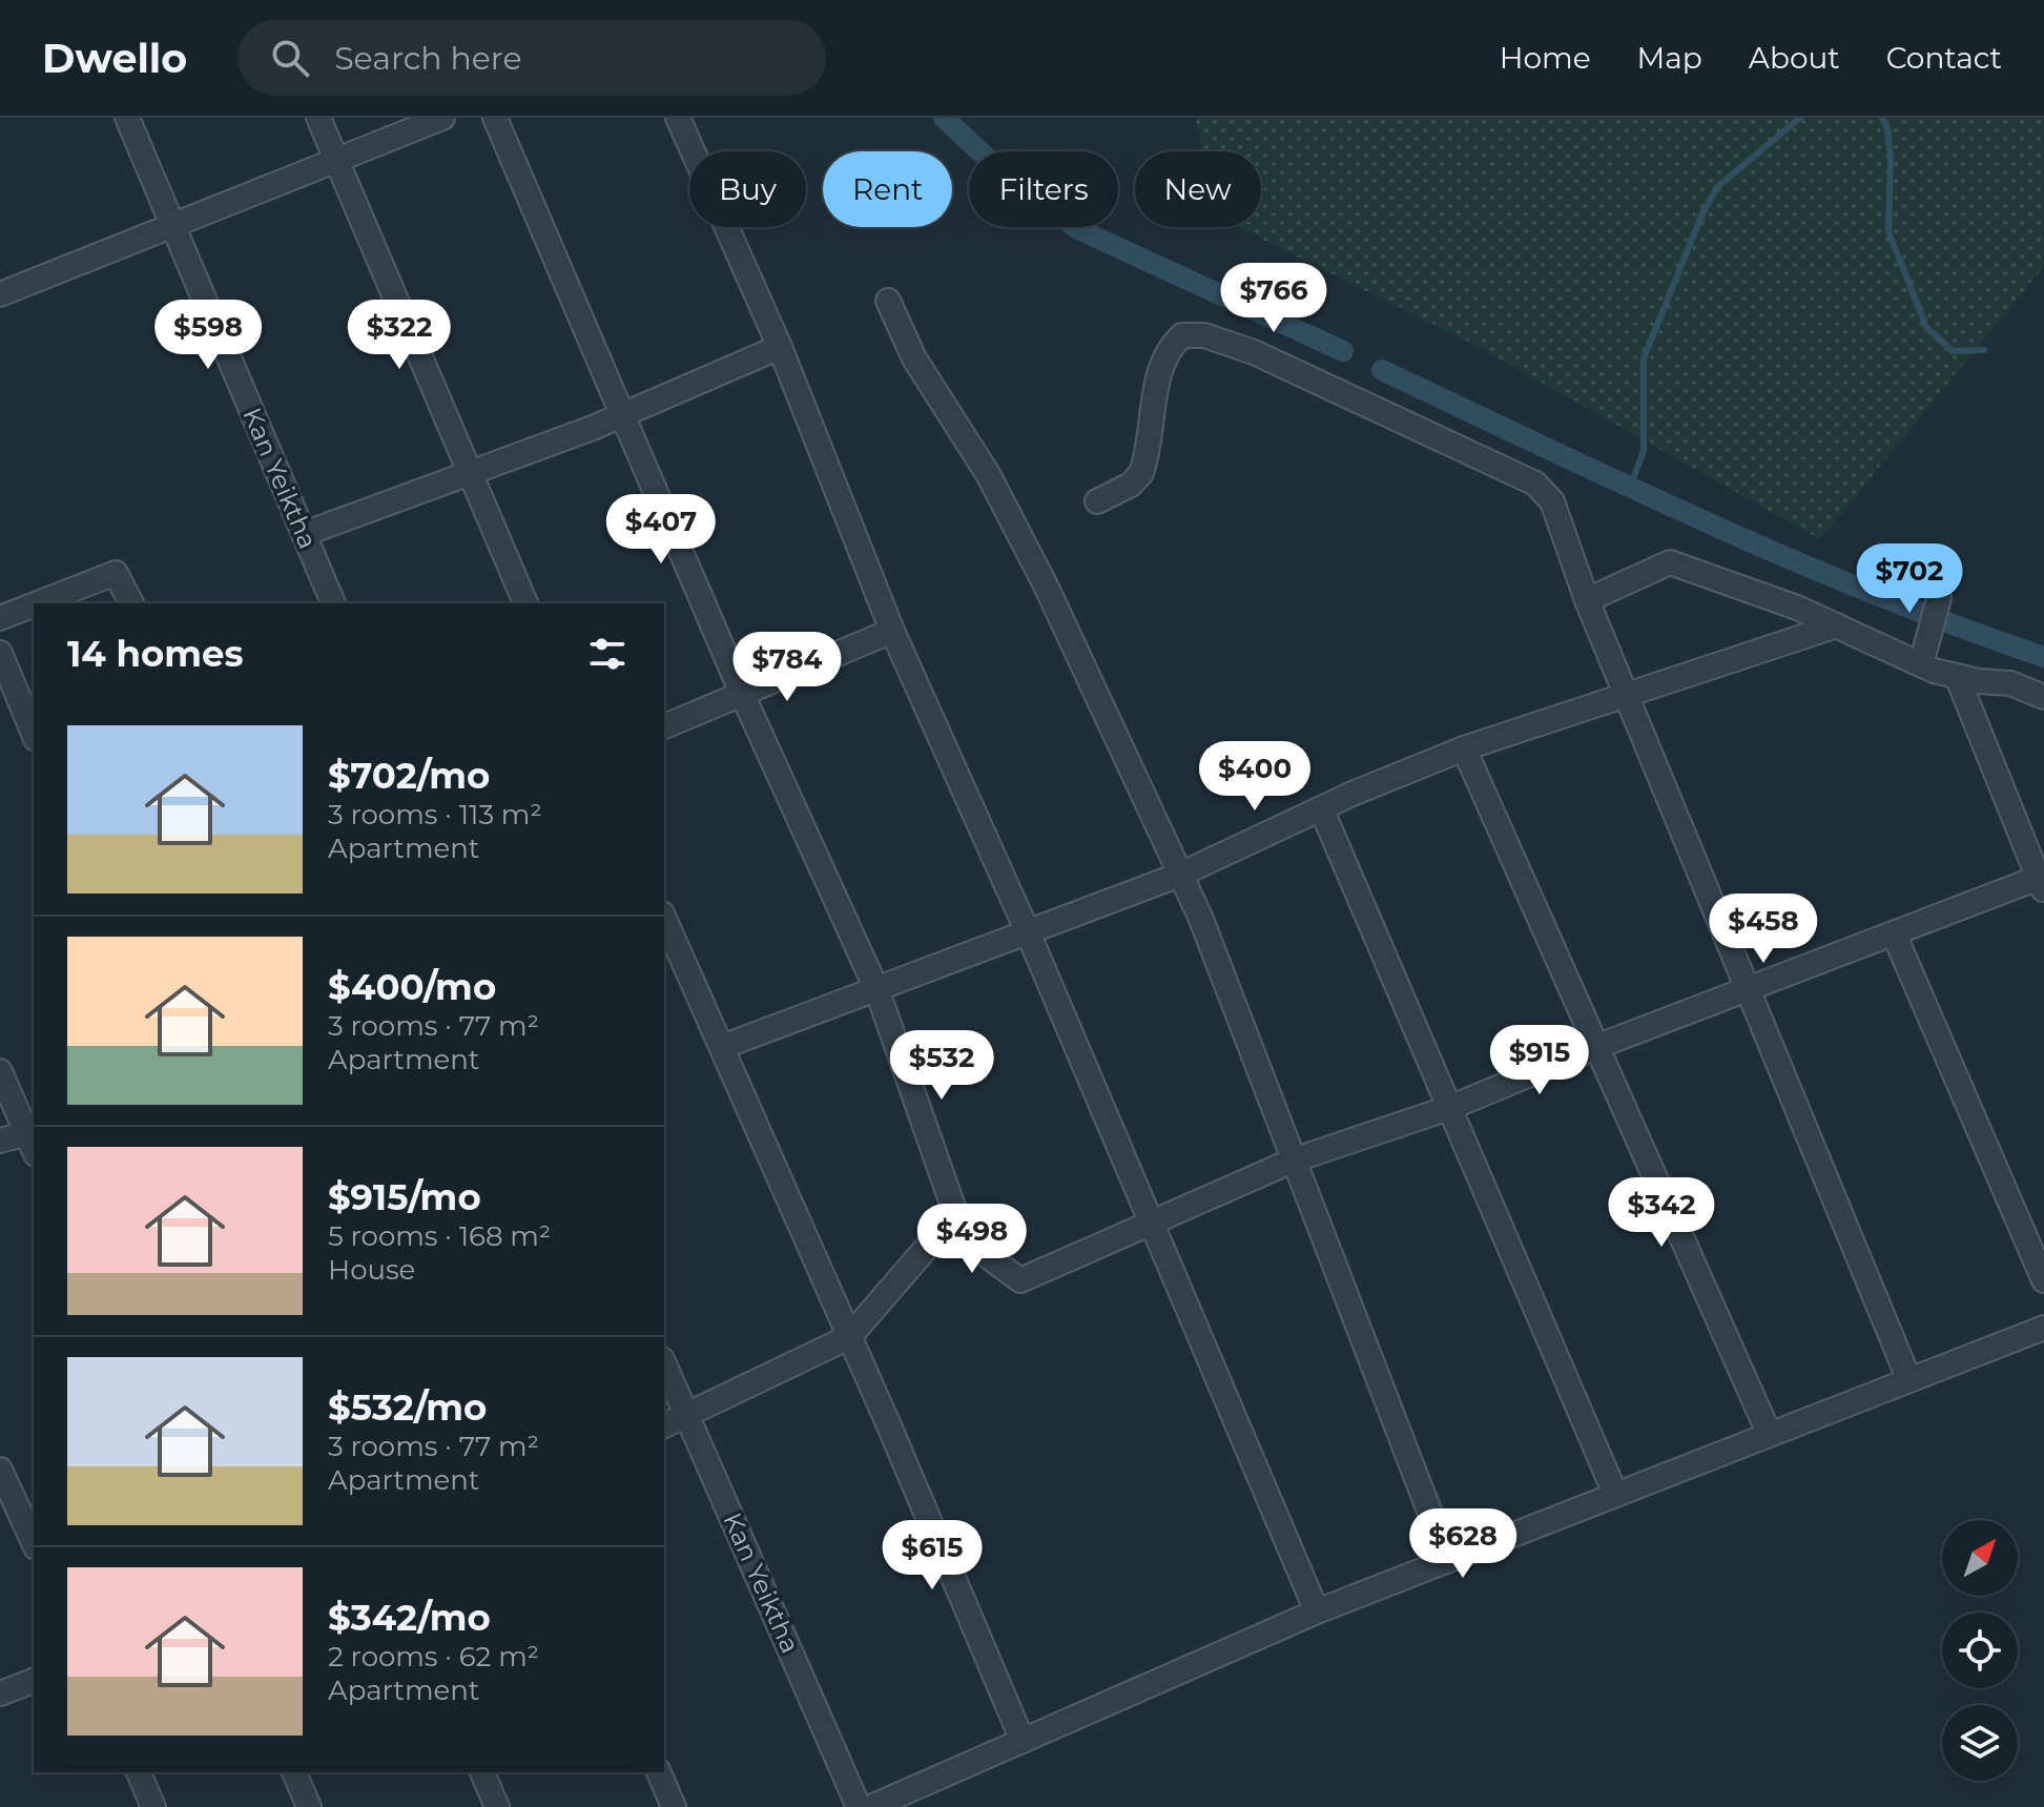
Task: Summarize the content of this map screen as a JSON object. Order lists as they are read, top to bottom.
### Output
{
  "streets": {
    "street": ["Kan Yeiktha"]
  },
  "north": "top right",
  "page": {
    "header": "Dwello",
    "search": "Search here",
    "nav": [
      "Home",
      "Map",
      "About",
      "Contact"
    ],
    "chip": [
      "Buy",
      "Rent",
      "Filters",
      "New"
    ],
    "price": [
      "$766",
      "$598",
      "$322",
      "$407",
      "$702",
      "$784",
      "$400",
      "$458",
      "$915",
      "$532",
      "$342",
      "$498",
      "$628",
      "$615"
    ],
    "heading": "14 homes",
    "list": [
      {
        "name": "$702/mo",
        "note": "3 rooms · 113 m² · Apartment"
      },
      {
        "name": "$400/mo",
        "note": "3 rooms · 77 m² · Apartment"
      },
      {
        "name": "$915/mo",
        "note": "5 rooms · 168 m² · House"
      },
      {
        "name": "$532/mo",
        "note": "3 rooms · 77 m² · Apartment"
      },
      {
        "name": "$342/mo",
        "note": "2 rooms · 62 m² · Apartment"
      }
    ]
  }
}
